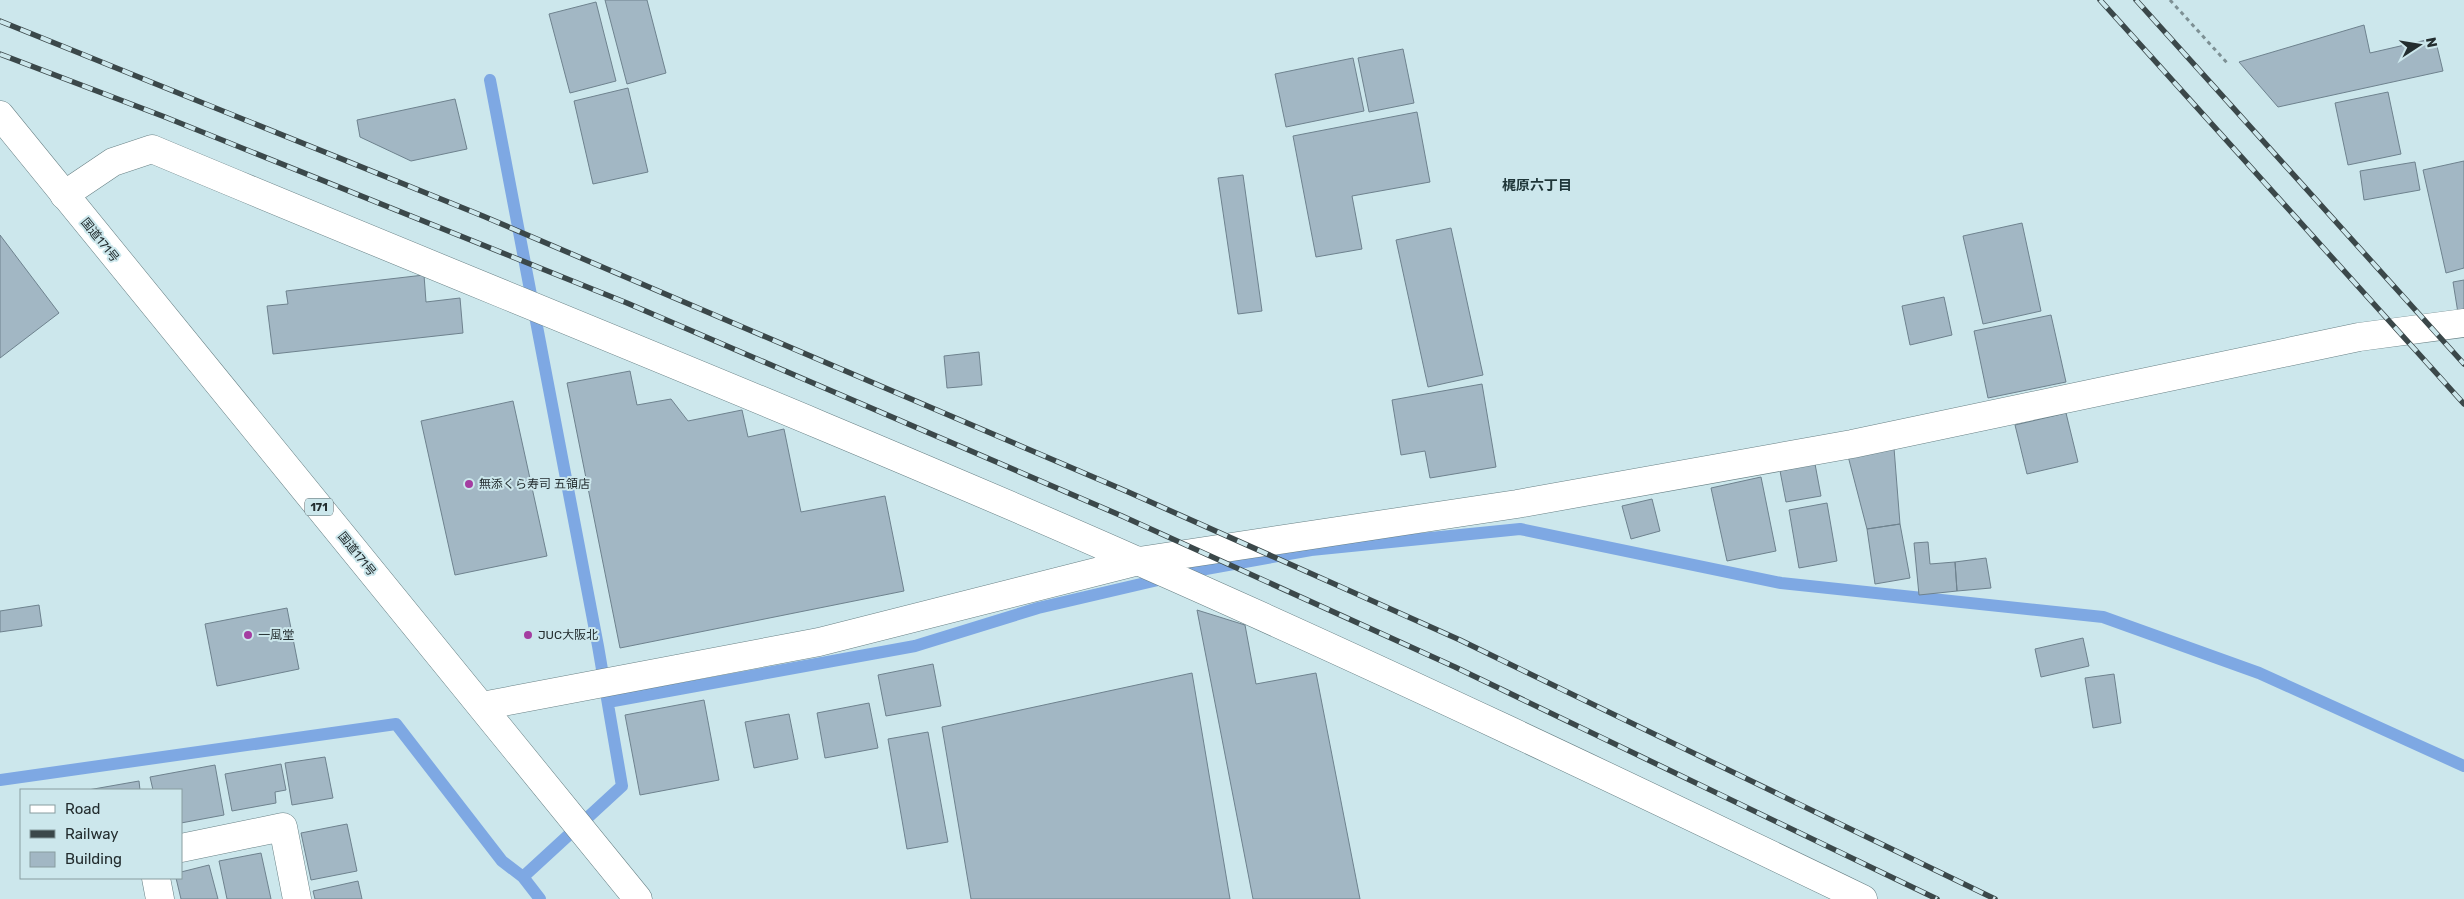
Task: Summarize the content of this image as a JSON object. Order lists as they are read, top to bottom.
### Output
{
  "streets": {
    "main road": ["国道171号", "171"]
  },
  "districts": ["梶原六丁目"],
  "places": ["無添くら寿司 五領店", "一風堂", "JUC大阪北"],
  "legend": ["Road", "Railway", "Building"],
  "north": "right"
}
